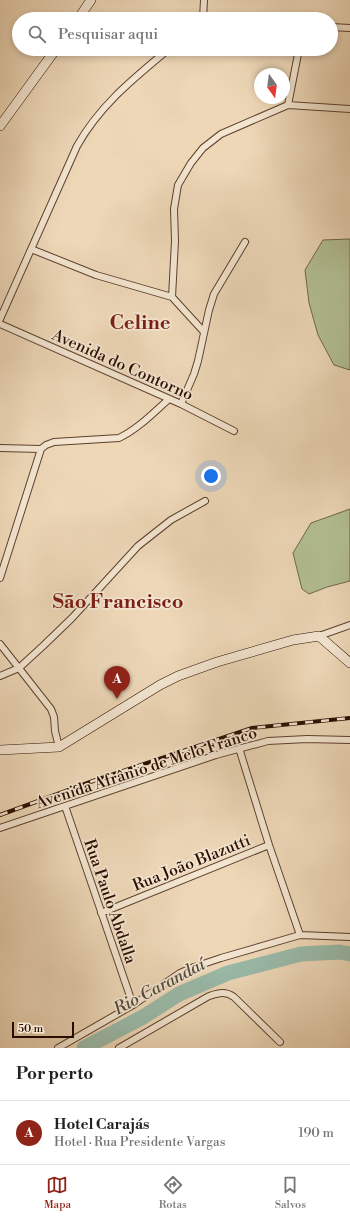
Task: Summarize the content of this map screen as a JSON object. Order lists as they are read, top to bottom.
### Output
{
  "streets": {
    "street": [
      "Avenida do Contorno",
      "Avenida Afrânio de Melo Franco",
      "Rua João Blazutti",
      "Rua Paulo Abdalla"
    ]
  },
  "crossings": [
    ["Avenida Afrânio de Melo Franco", "Rua Paulo Abdalla"],
    ["Rua João Blazutti", "Rua Paulo Abdalla"]
  ],
  "districts": ["Celine", "São Francisco"],
  "water": ["Rio Carandaí"],
  "scale_bar": "50 m",
  "north": "bottom",
  "page": {
    "search": "Pesquisar aqui",
    "pins": "A",
    "scale": "50 m",
    "heading": "Por perto",
    "list": [
      {
        "mark": "A",
        "name": "Hotel Carajás",
        "note": "Hotel · Rua Presidente Vargas",
        "value": "190 m"
      }
    ],
    "nav": ["Mapa", "Rotas", "Salvos"]
  }
}
